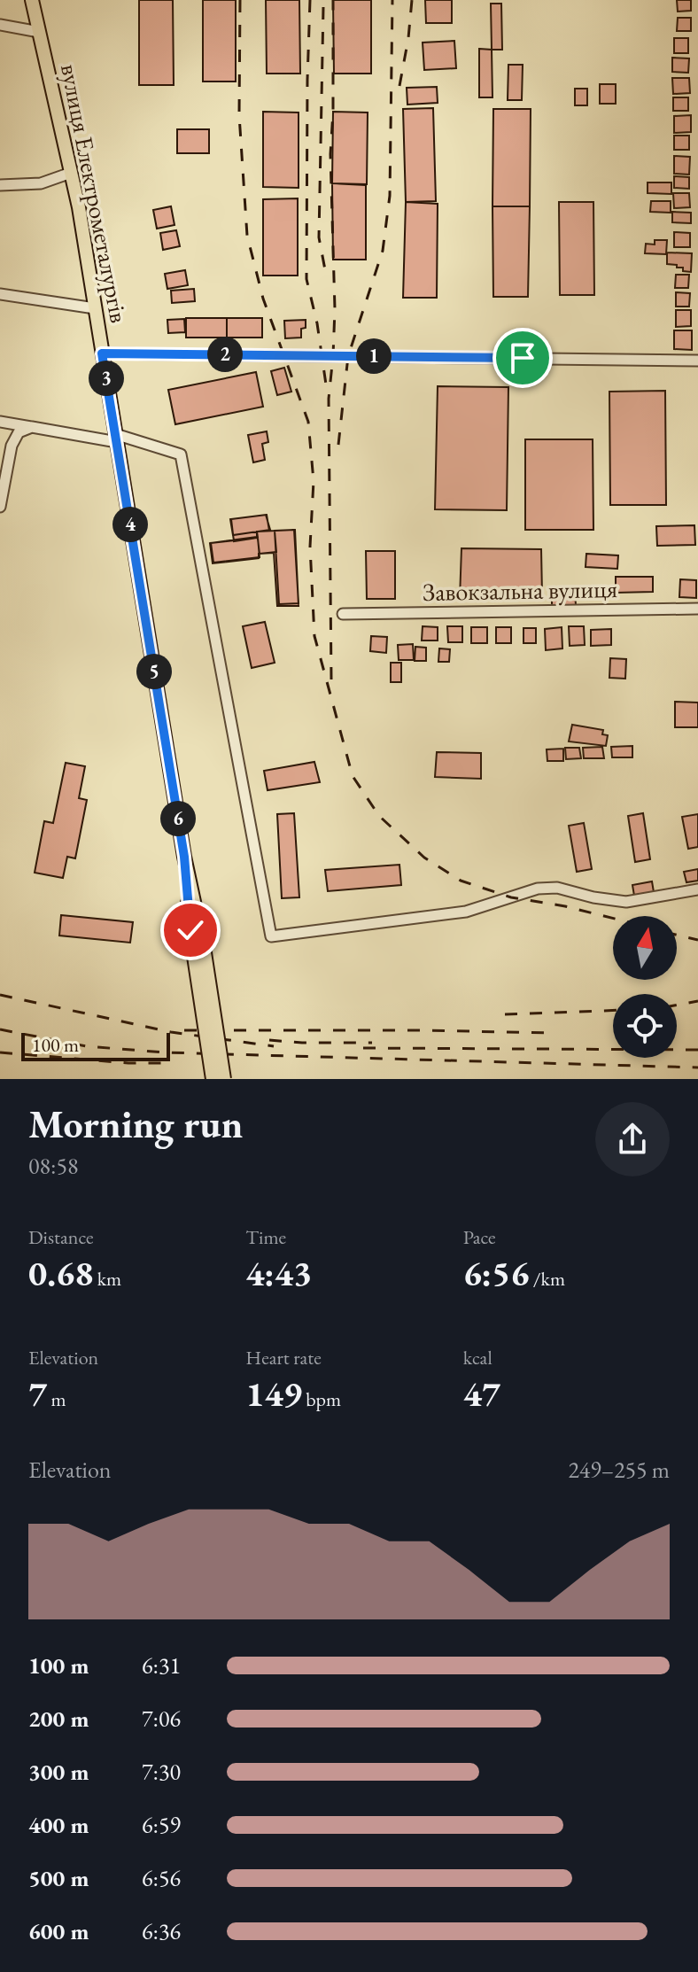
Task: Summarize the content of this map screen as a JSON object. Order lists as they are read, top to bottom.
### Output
{
  "streets": {
    "main road": ["вулиця Електрометалургів"],
    "street": ["Завокзальна вулиця"]
  },
  "scale_bar": "100 m",
  "north": "top",
  "page": {
    "pins": [
      "2",
      "1",
      "3",
      "4",
      "5",
      "6"
    ],
    "scale": "100 m",
    "heading": ["Morning run", "08:58"],
    "stats": [
      ["Distance", "0.68 km"],
      ["Time", "4:43"],
      ["Pace", "6:56 /km"],
      ["Elevation", "7 m"],
      ["Heart rate", "149 bpm"],
      ["kcal", "47"]
    ],
    "chart": ["Elevation", "249–255 m"],
    "list": [
      {
        "name": "100 m",
        "note": "6:31"
      },
      {
        "name": "200 m",
        "note": "7:06"
      },
      {
        "name": "300 m",
        "note": "7:30"
      },
      {
        "name": "400 m",
        "note": "6:59"
      },
      {
        "name": "500 m",
        "note": "6:56"
      },
      {
        "name": "600 m",
        "note": "6:36"
      }
    ]
  }
}
